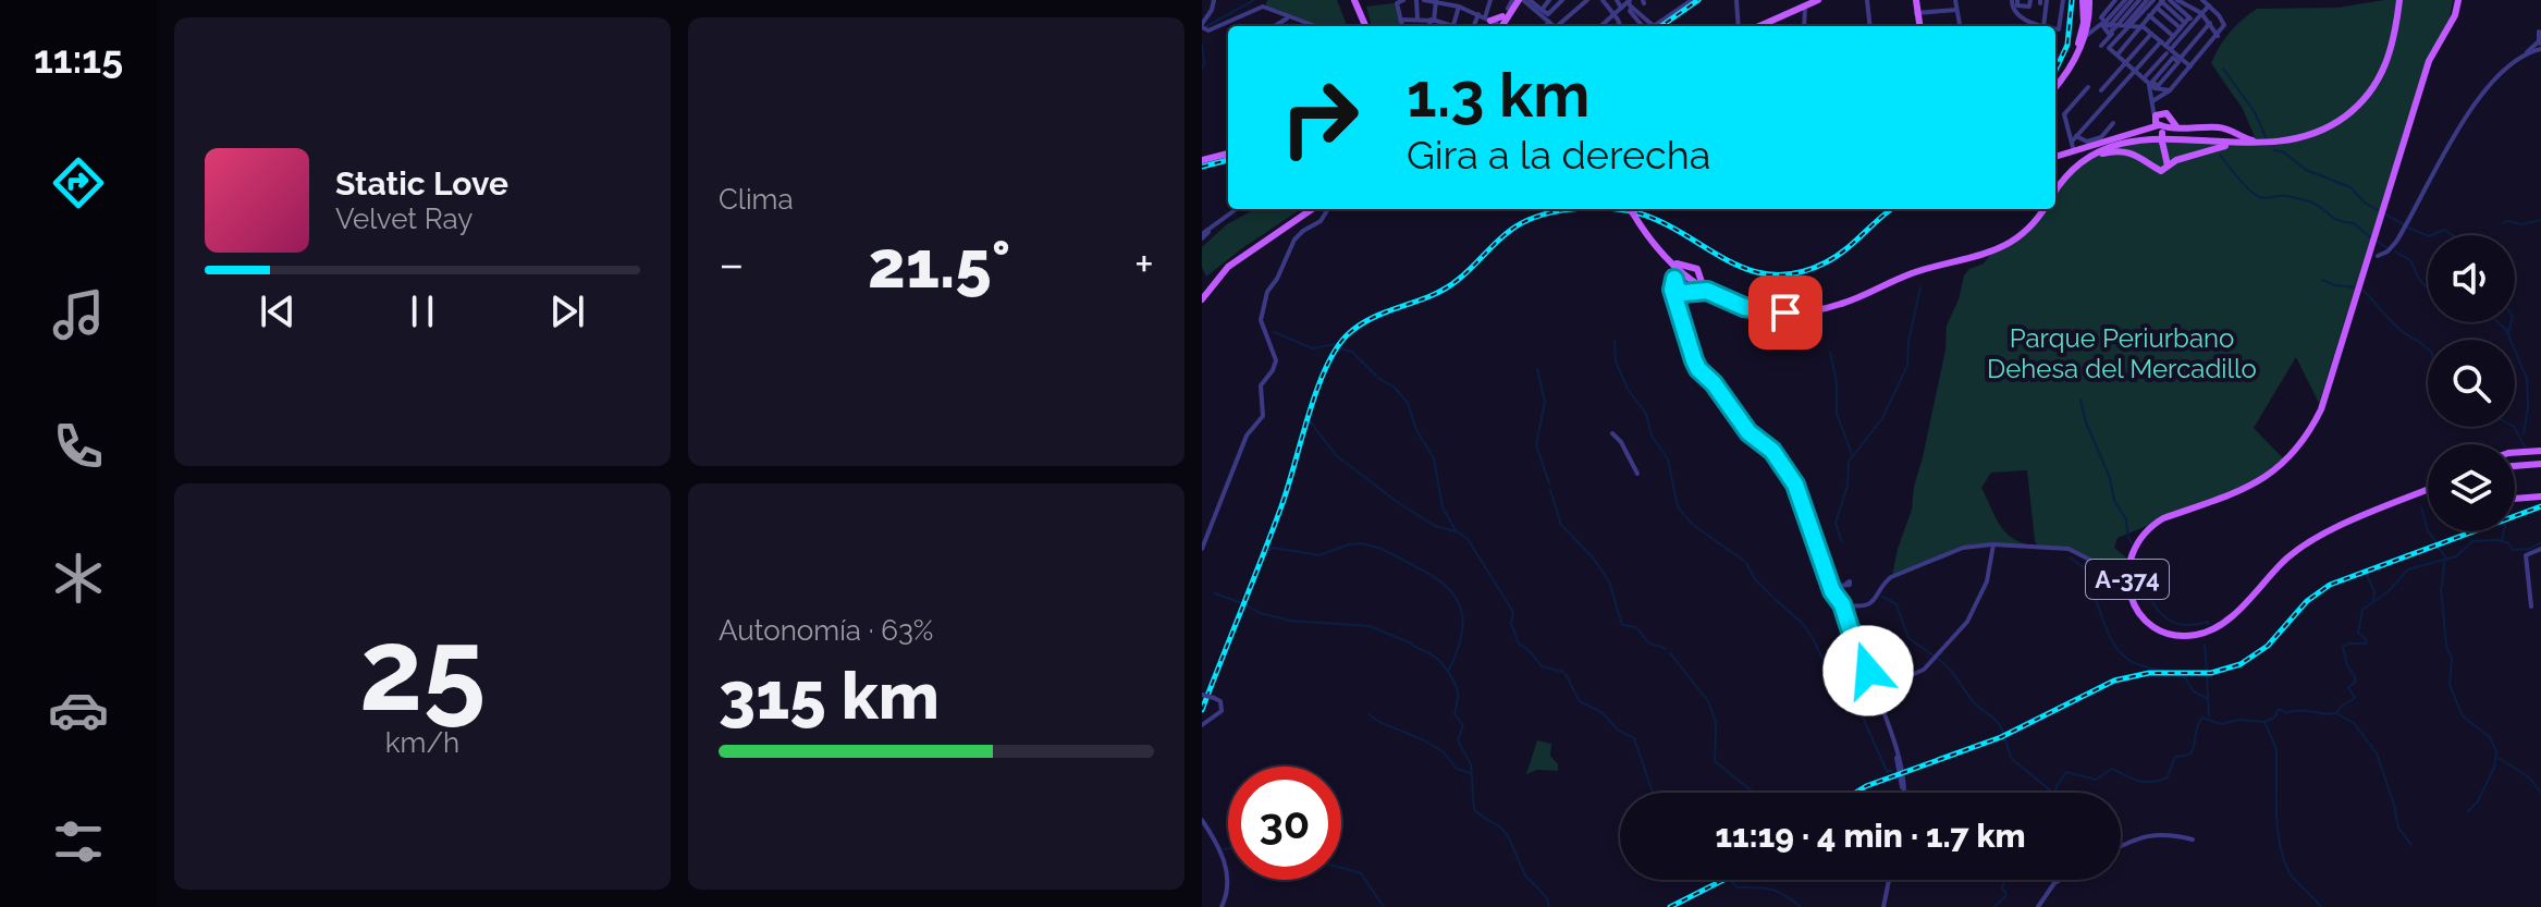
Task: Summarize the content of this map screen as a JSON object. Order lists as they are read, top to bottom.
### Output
{
  "streets": {
    "main road": ["A-374"]
  },
  "parks": ["Parque Periurbano Dehesa del Mercadillo"],
  "page": {
    "tabs": "11:15",
    "tile": [
      "Clima",
      ["25", "km/h"],
      ["Autonomía · 63%", "315 km"]
    ],
    "turn": ["1.3 km", "Gira a la derecha"],
    "song": ["Static Love", "Velvet Ray"],
    "heat": ["−", "21.5°", "+"],
    "limit": "30",
    "trip": "11:19 · 4 min · 1.7 km"
  }
}
